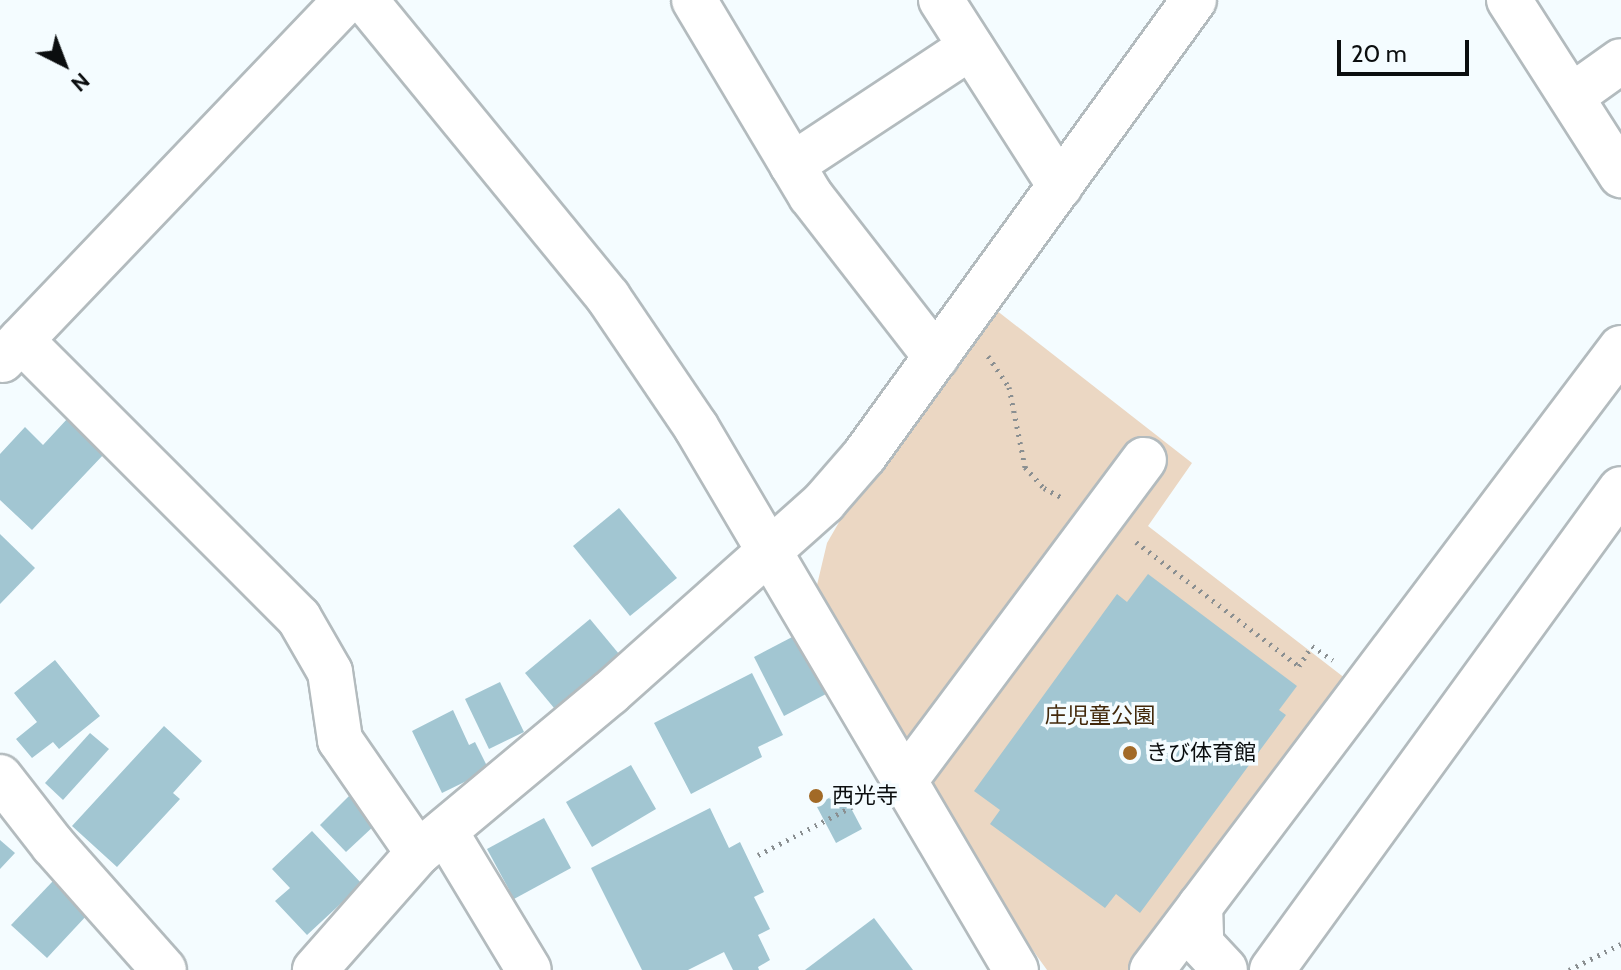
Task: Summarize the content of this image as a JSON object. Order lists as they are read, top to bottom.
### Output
{
  "parks": ["庄児童公園"],
  "places": ["きび体育館", "西光寺"],
  "scale_bar": "20 m",
  "north": "bottom right"
}
